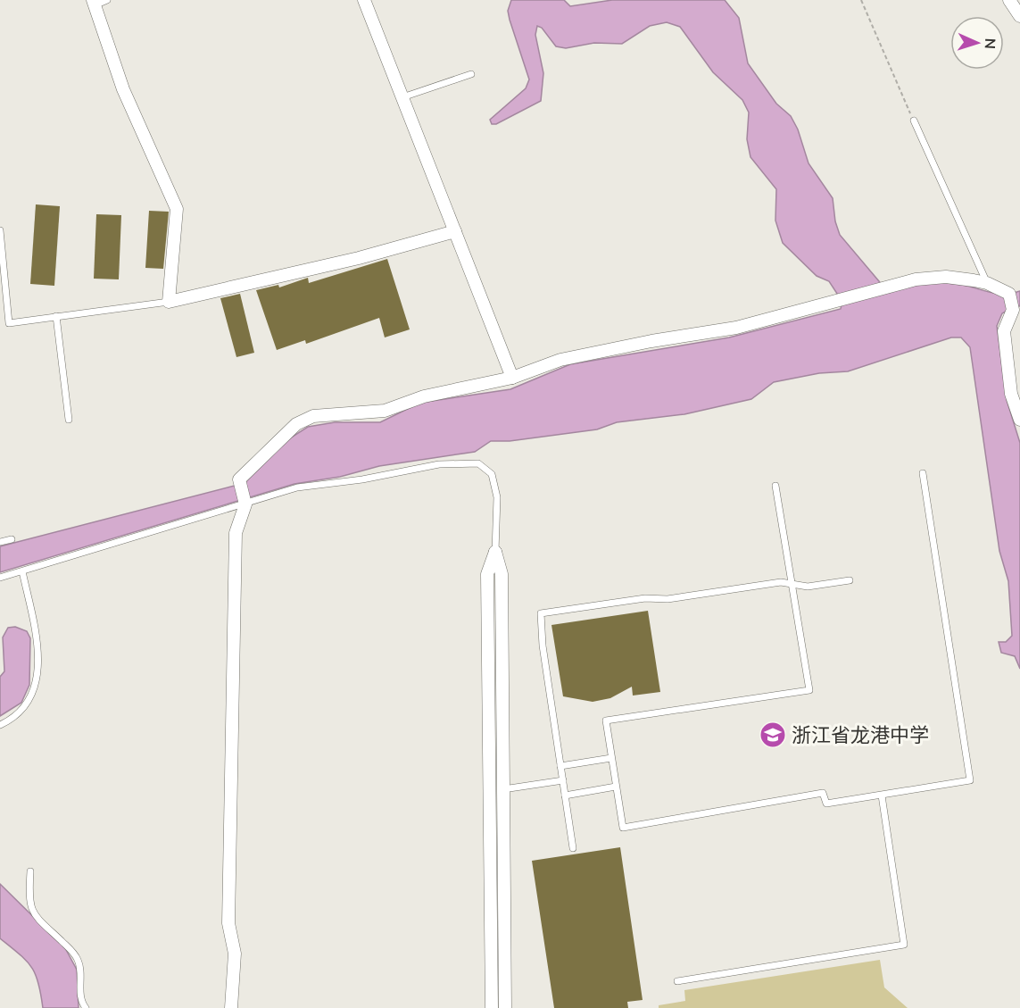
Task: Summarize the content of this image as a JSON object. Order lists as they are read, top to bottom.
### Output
{
  "places": {
    "school or university": ["浙江省龙港中学"]
  },
  "north": "right"
}
